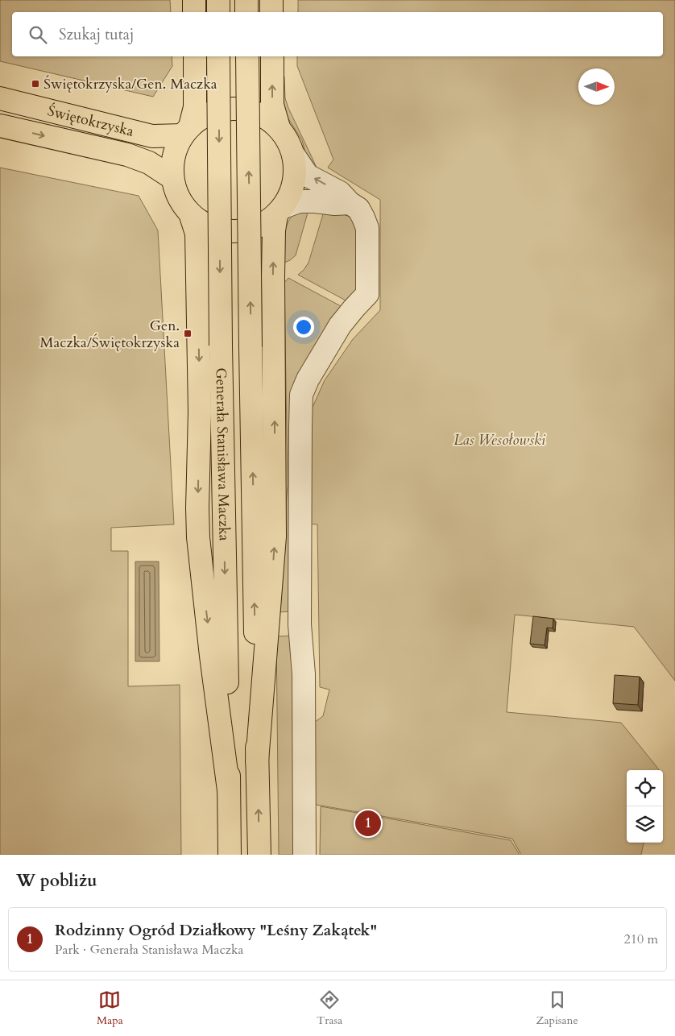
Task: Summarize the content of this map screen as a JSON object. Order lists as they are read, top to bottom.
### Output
{
  "streets": {
    "main road": ["Świętokrzyska", "Generała Stanisława Maczka"]
  },
  "parks": ["Las Wesołowski"],
  "places": {
    "transit": ["Świętokrzyska/Gen. Maczka", "Gen. Maczka/Świętokrzyska"]
  },
  "north": "right",
  "page": {
    "search": "Szukaj tutaj",
    "pins": "1",
    "heading": "W pobliżu",
    "list": [
      {
        "mark": "1",
        "name": "Rodzinny Ogród Działkowy \"Leśny Zakątek\"",
        "note": "Park · Generała Stanisława Maczka",
        "value": "210 m"
      }
    ],
    "nav": ["Mapa", "Trasa", "Zapisane"]
  }
}
